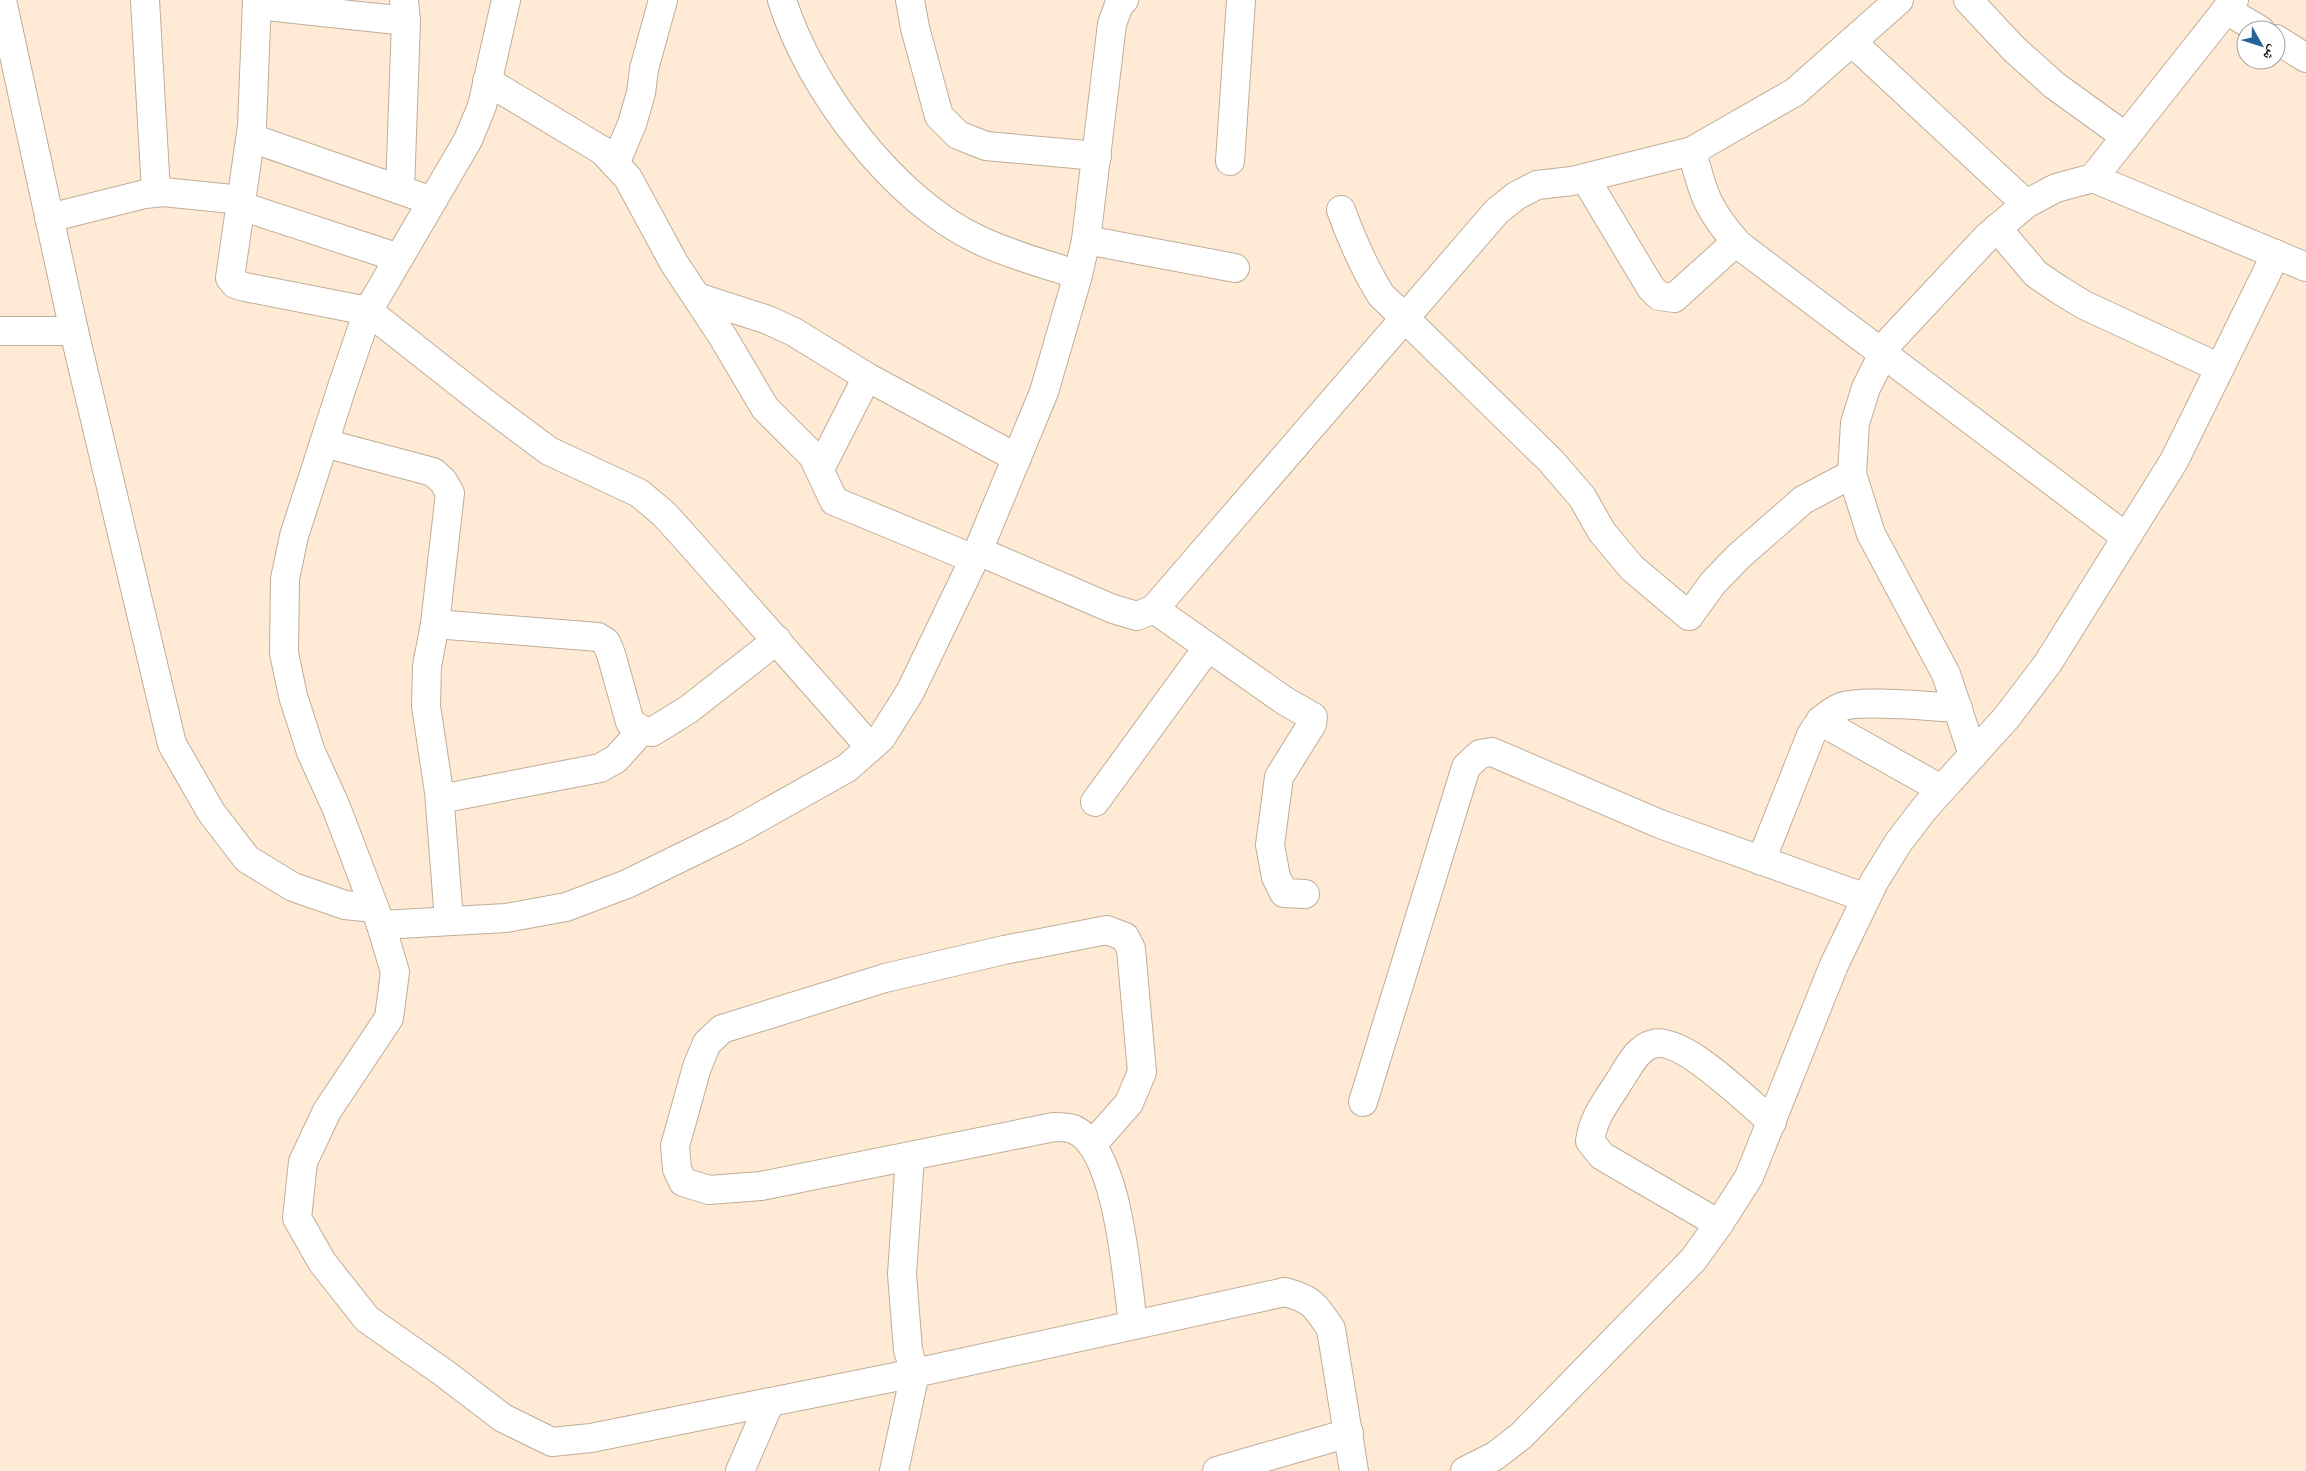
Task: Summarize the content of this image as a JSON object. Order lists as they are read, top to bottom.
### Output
{
  "north": "bottom right"
}
